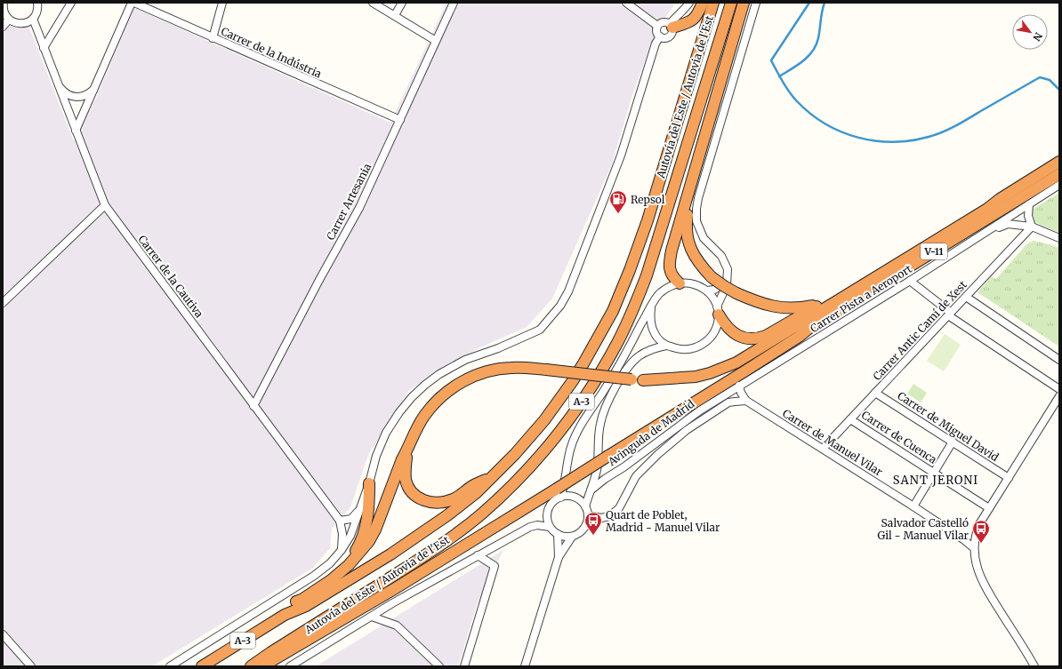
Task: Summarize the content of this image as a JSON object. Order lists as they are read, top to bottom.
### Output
{
  "streets": {
    "highway": ["Autovía del Este / Autovia de l'Est", "V-11", "A-3"],
    "street": [
      "Carrer de la Indústria",
      "Carrer Artesania",
      "Carrer de la Cautiva",
      "Carrer Pista a Aeroport",
      "Carrer Antic Camí de Xest",
      "Carrer de Miguel David",
      "Avinguda de Madrid",
      "Carrer de Cuenca",
      "Carrer de Manuel Vilar"
    ]
  },
  "crossings": [
    ["Carrer de la Indústria", "Carrer Artesania"],
    ["Carrer Artesania", "Carrer de la Cautiva"],
    ["Carrer Pista a Aeroport", "Avinguda de Madrid"],
    ["Carrer Pista a Aeroport", "Carrer de Manuel Vilar"],
    ["Carrer Antic Camí de Xest", "Carrer de Miguel David"],
    ["Carrer Antic Camí de Xest", "Carrer de Cuenca"],
    ["Carrer Antic Camí de Xest", "Carrer de Manuel Vilar"],
    ["Avinguda de Madrid", "Carrer de Manuel Vilar"]
  ],
  "districts": ["SANT JERONI"],
  "places": {
    "fuel station": ["Repsol"],
    "bus stop": ["Quart de Poblet, Madrid - Manuel Vilar", "Salvador Castelló Gil - Manuel Vilar"]
  },
  "north": "bottom right"
}
